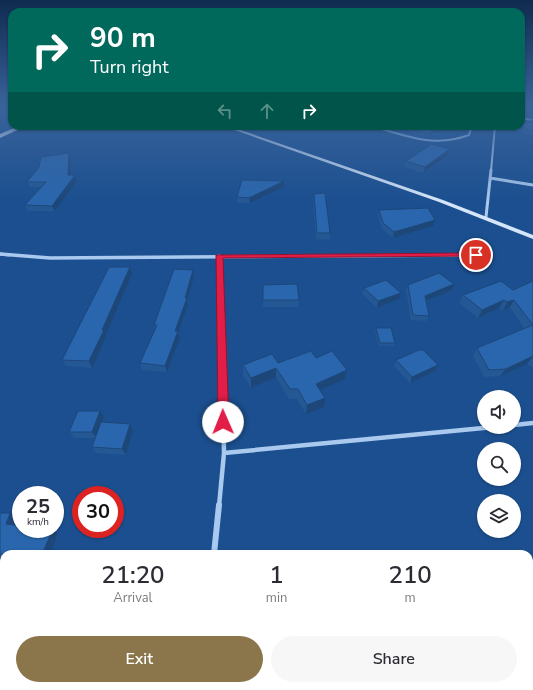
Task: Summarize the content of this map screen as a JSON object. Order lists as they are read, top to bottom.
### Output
{
  "page": {
    "turn": ["90 m", "Turn right"],
    "speed": "25 km/h",
    "limit": "30",
    "eta": [
      "21:20",
      "Arrival",
      "1",
      "min",
      "210",
      "m"
    ],
    "buttons": ["Exit", "Share"]
  }
}
